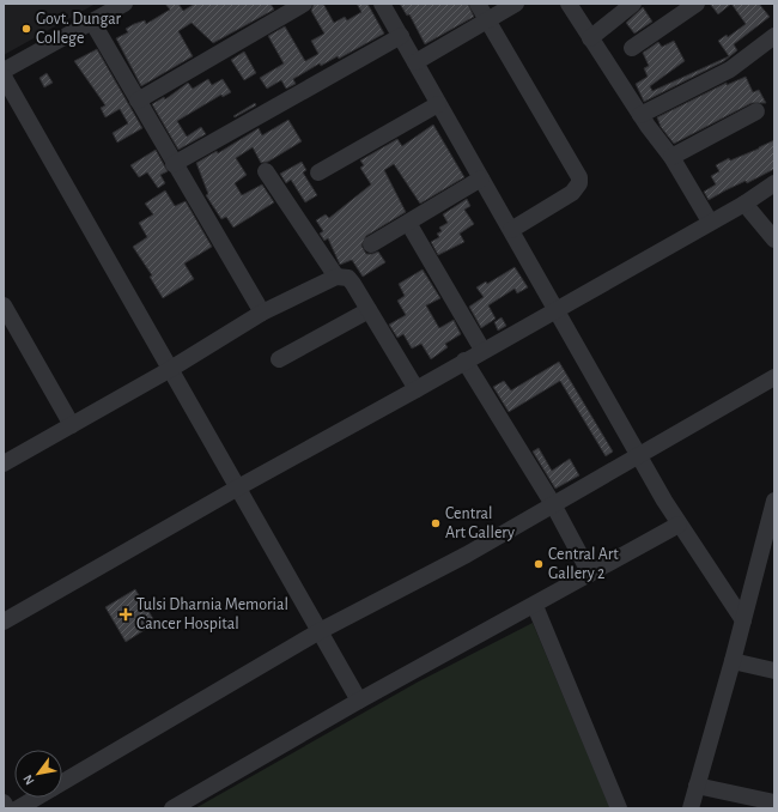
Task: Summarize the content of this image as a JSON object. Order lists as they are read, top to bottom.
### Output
{
  "places": {
    "other": ["Govt. Dungar College", "Central Art Gallery", "Central Art Gallery 2"],
    "health": ["Tulsi Dharnia Memorial Cancer Hospital"]
  },
  "north": "bottom left"
}
